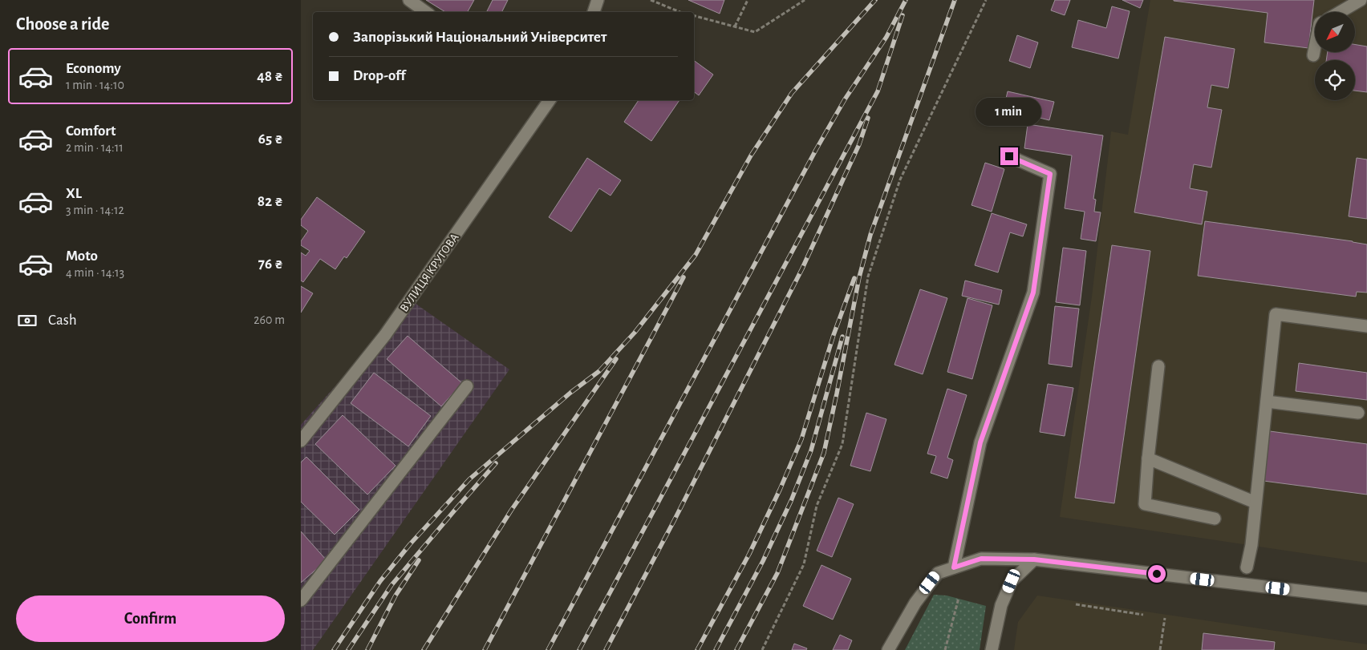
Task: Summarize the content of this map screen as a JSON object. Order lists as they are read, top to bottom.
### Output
{
  "streets": {
    "street": ["ВУЛИЦЯ КРУГОВА"]
  },
  "north": "bottom left",
  "page": {
    "heading": "Choose a ride",
    "banner": ["Запорізький Національний Університет", "Drop-off"],
    "list": [
      {
        "name": "Economy",
        "note": "1 min · 14:10",
        "value": "48 ₴"
      },
      {
        "name": "Comfort",
        "note": "2 min · 14:11",
        "value": "65 ₴"
      },
      {
        "name": "XL",
        "note": "3 min · 14:12",
        "value": "82 ₴"
      },
      {
        "name": "Moto",
        "note": "4 min · 14:13",
        "value": "76 ₴"
      }
    ],
    "bubble": "1 min",
    "pay": ["Cash", "260 m"],
    "buttons": "Confirm"
  }
}
